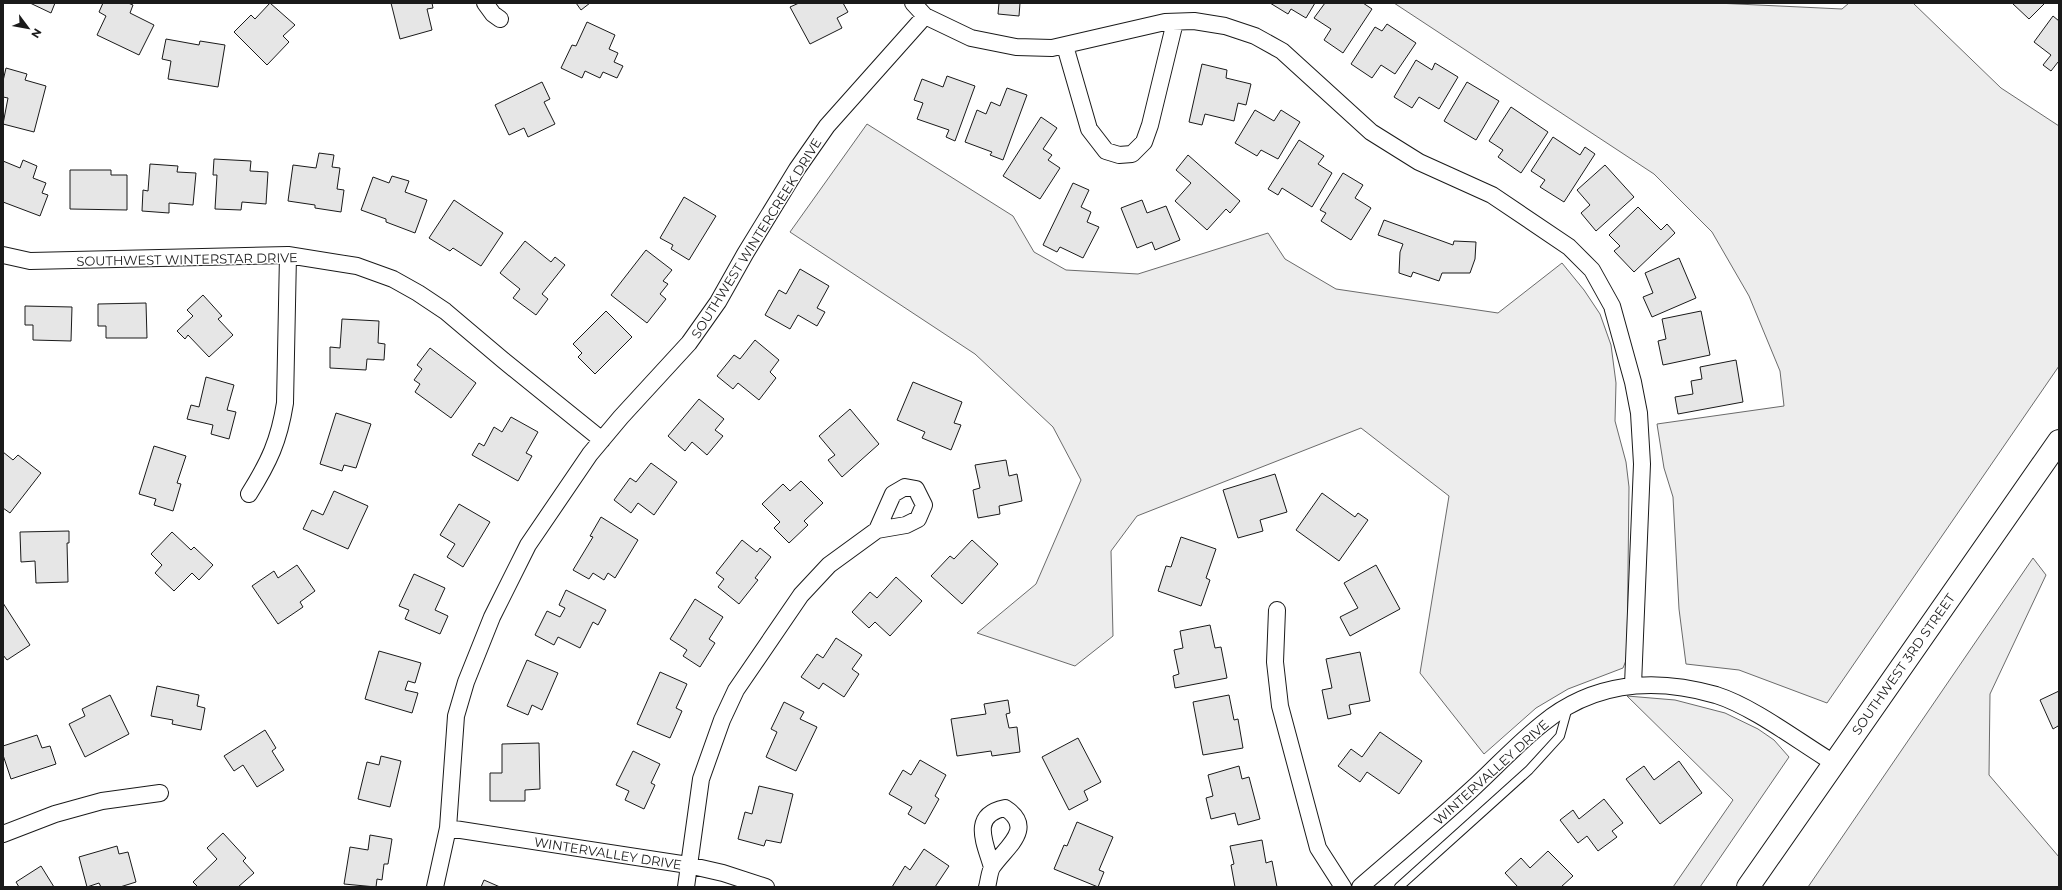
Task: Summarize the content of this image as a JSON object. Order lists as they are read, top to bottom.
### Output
{
  "streets": {
    "main road": ["SOUTHWEST 3RD STREET"],
    "street": ["SOUTHWEST WINTERCREEK DRIVE", "SOUTHWEST WINTERSTAR DRIVE", "WINTERVALLEY DRIVE"]
  },
  "crossings": [
    ["SOUTHWEST WINTERCREEK DRIVE", "SOUTHWEST WINTERSTAR DRIVE"],
    ["SOUTHWEST WINTERCREEK DRIVE", "WINTERVALLEY DRIVE"],
    ["SOUTHWEST 3RD STREET", "WINTERVALLEY DRIVE"]
  ],
  "north": "bottom right"
}
